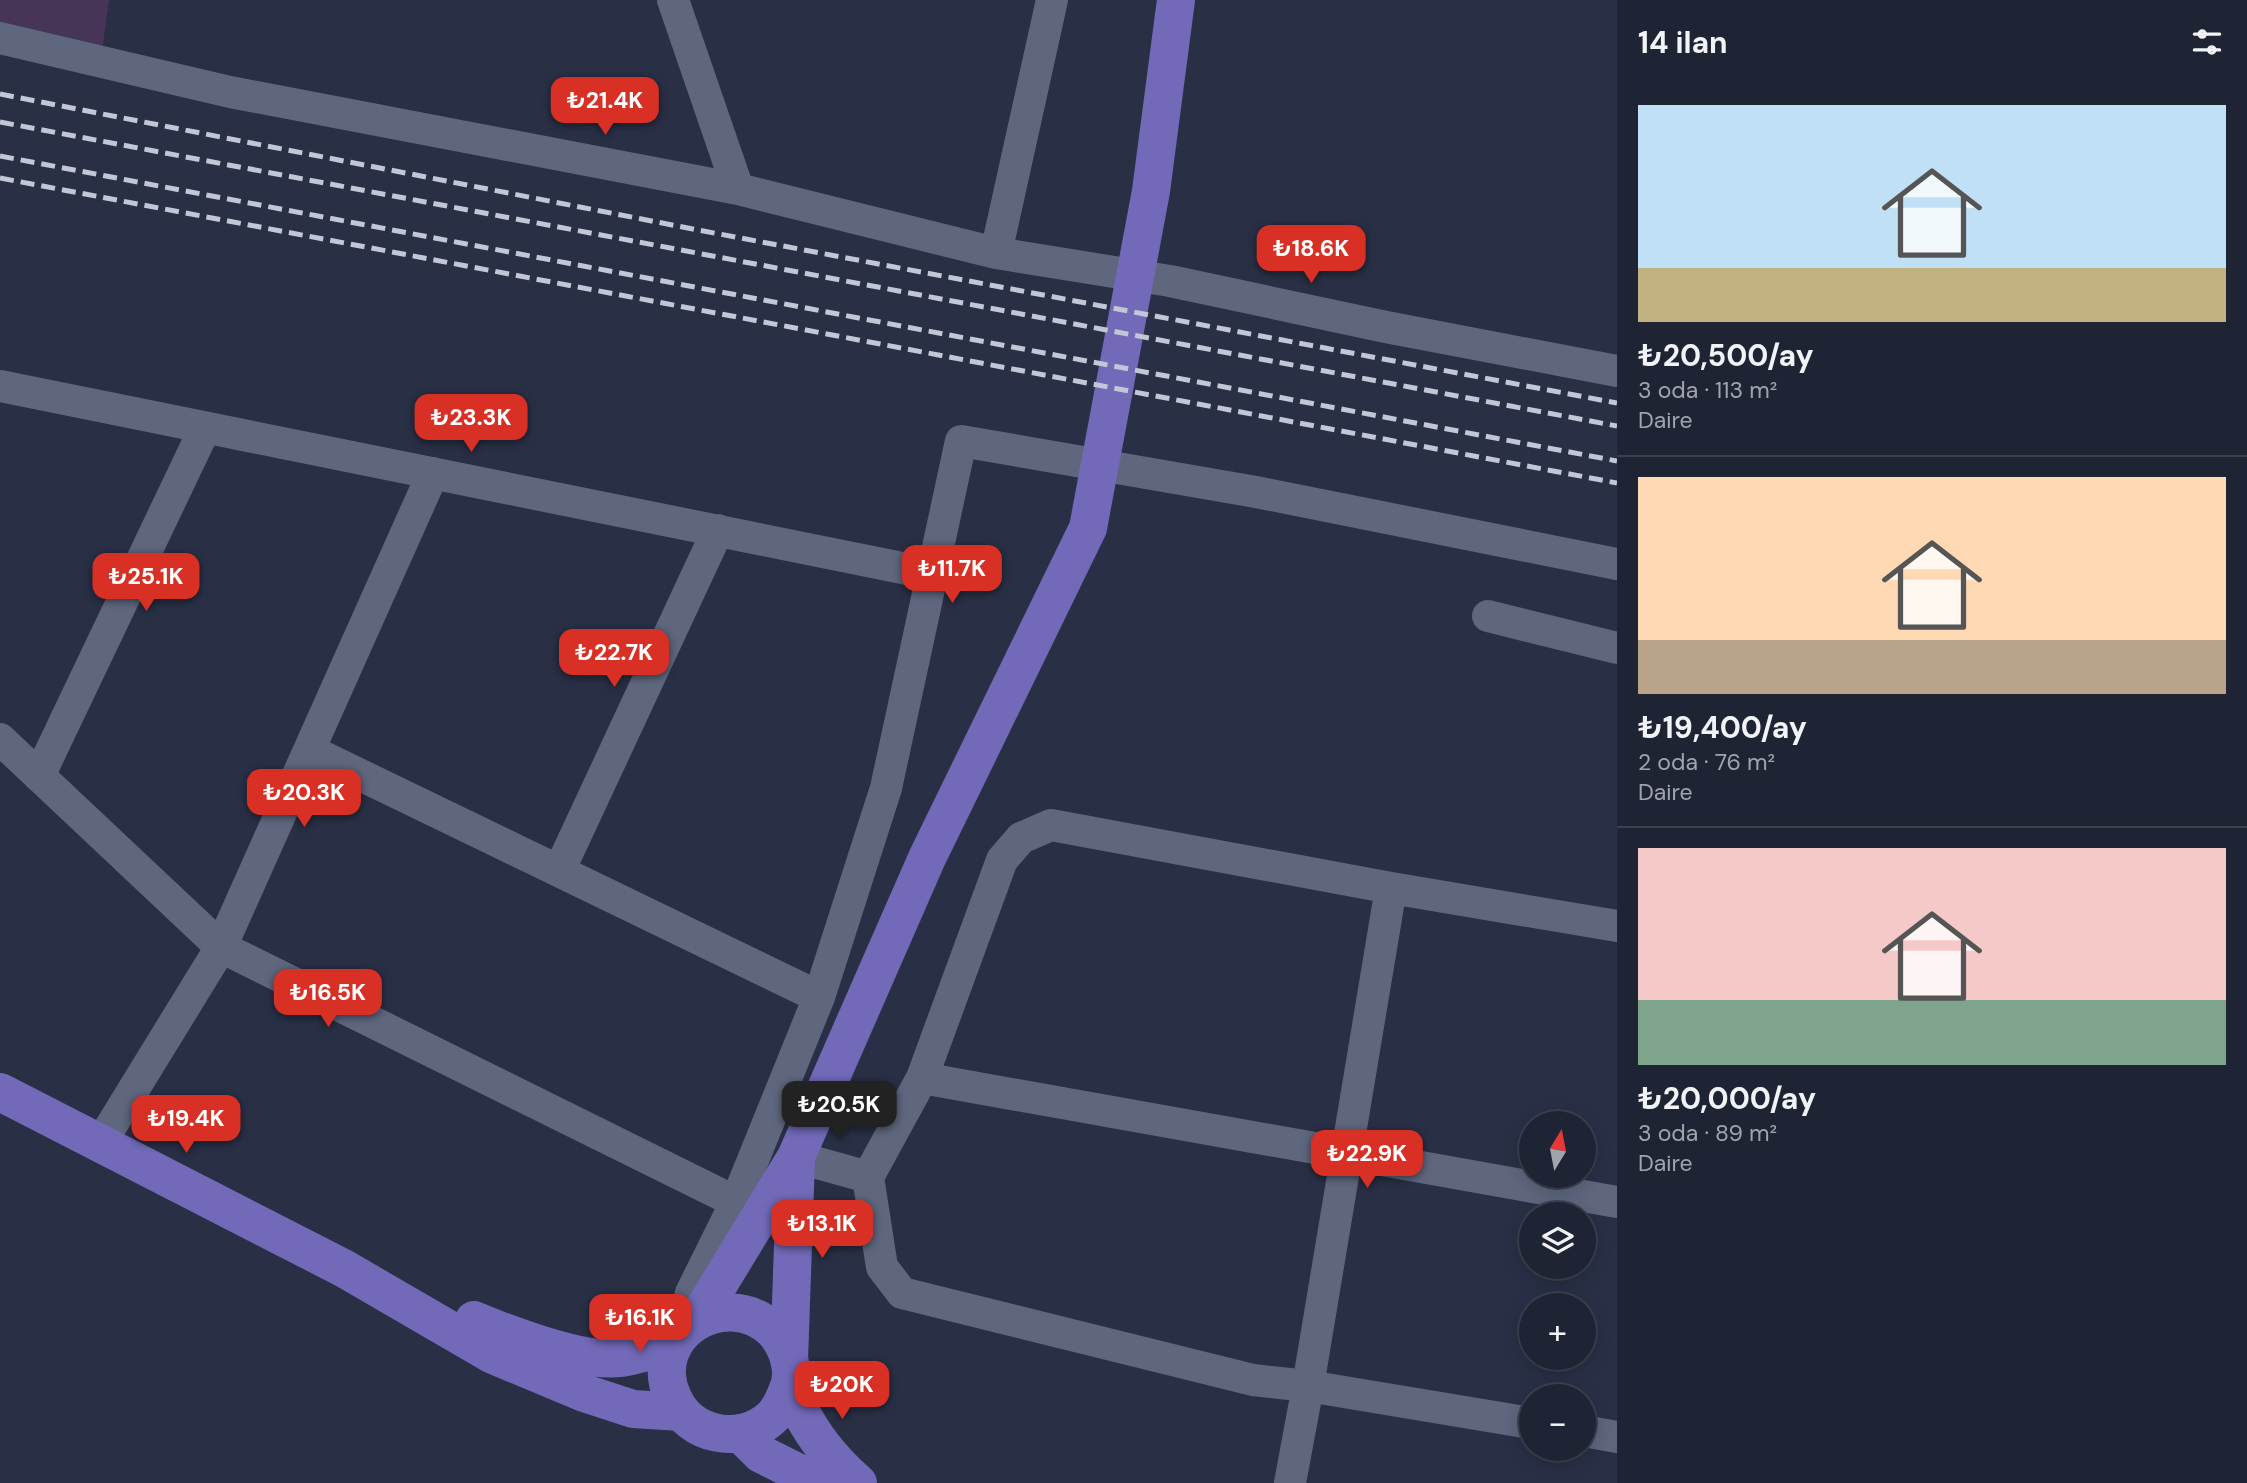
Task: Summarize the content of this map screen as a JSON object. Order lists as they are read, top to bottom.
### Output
{
  "north": "top",
  "page": {
    "heading": "14 ilan",
    "price": [
      "₺21.4K",
      "₺18.6K",
      "₺23.3K",
      "₺11.7K",
      "₺25.1K",
      "₺22.7K",
      "₺20.3K",
      "₺16.5K",
      "₺20.5K",
      "₺19.4K",
      "₺22.9K",
      "₺13.1K",
      "₺16.1K",
      "₺20K"
    ],
    "list": [
      {
        "name": "₺20,500/ay",
        "note": "3 oda · 113 m² · Daire"
      },
      {
        "name": "₺19,400/ay",
        "note": "2 oda · 76 m² · Daire"
      },
      {
        "name": "₺20,000/ay",
        "note": "3 oda · 89 m² · Daire"
      }
    ],
    "map_buttons": ["+", "−"]
  }
}
